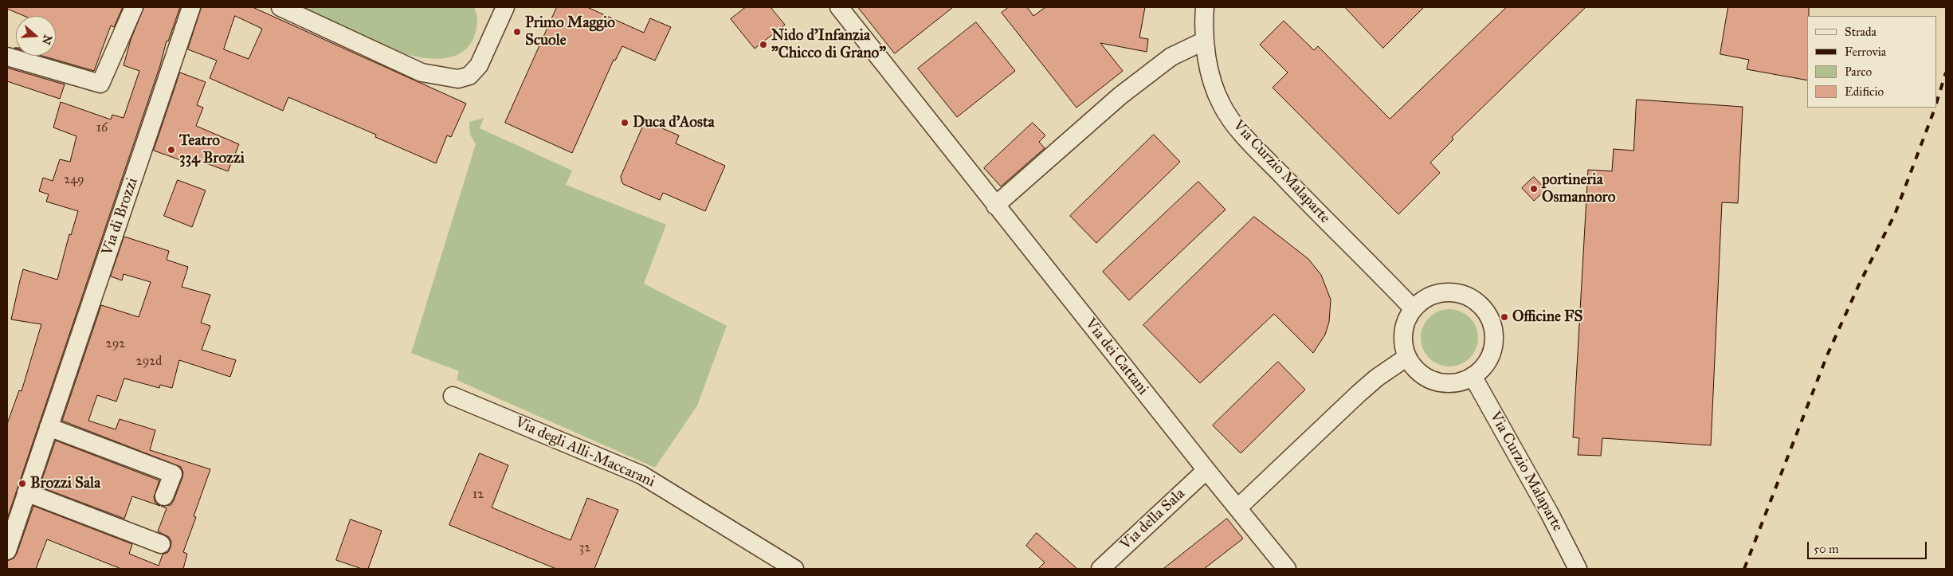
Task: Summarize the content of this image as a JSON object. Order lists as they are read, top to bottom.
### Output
{
  "streets": {
    "street": [
      "Via Curzio Malaparte",
      "Via di Brozzi",
      "Via dei Cattani",
      "Via degli Alli-Maccarani",
      "Via della Sala"
    ]
  },
  "crossings": [
    ["Via dei Cattani", "Via della Sala"]
  ],
  "places": [
    "Primo Maggio Scuole",
    "Nido d'Infanzia \"Chicco di Grano\"",
    "Duca d’Aosta",
    "Teatro 334 Brozzi",
    "portineria Osmannoro",
    "Officine FS",
    "Brozzi Sala"
  ],
  "house_numbers": [
    "16",
    "249",
    "292",
    "292d",
    "12",
    "32"
  ],
  "legend": [
    "Strada",
    "Ferrovia",
    "Parco",
    "Edificio"
  ],
  "scale_bar": "50 m",
  "north": "right"
}
